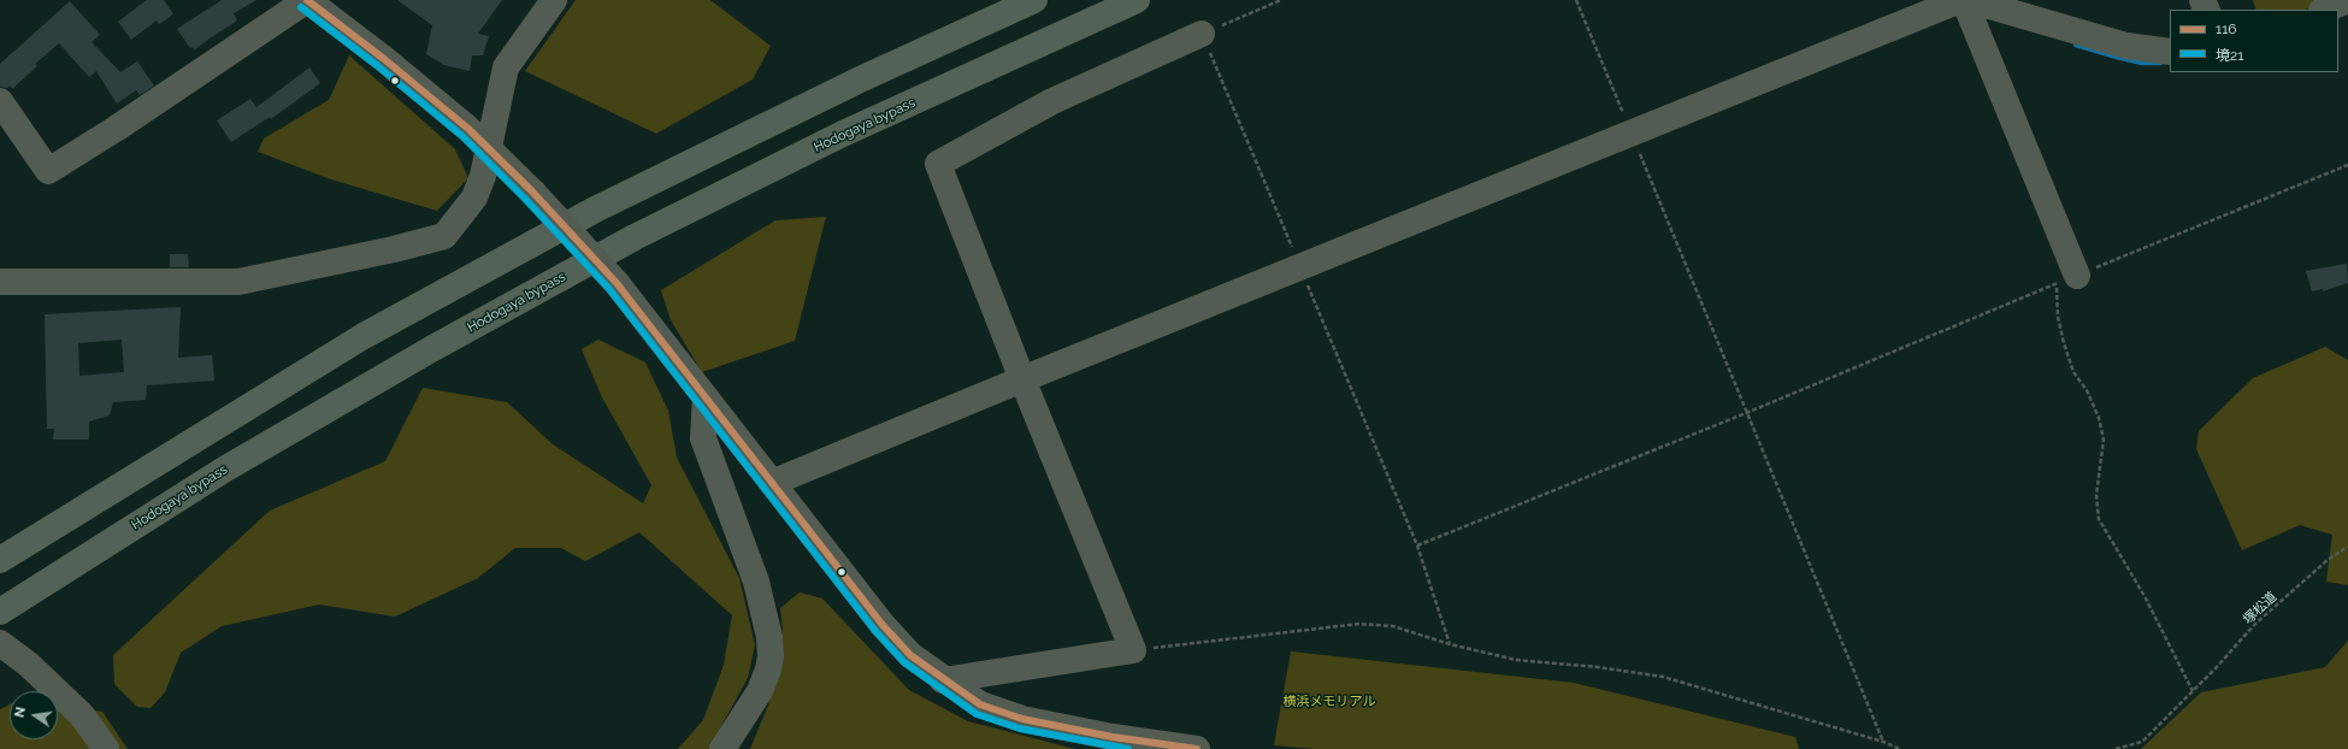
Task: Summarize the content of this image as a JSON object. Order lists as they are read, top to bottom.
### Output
{
  "streets": {
    "highway": ["Hodogaya bypass"],
    "path": ["塚松道"]
  },
  "parks": ["横浜メモリアル"],
  "lines": ["transit line 116", "transit line 境21"],
  "legend": ["116", "境21"],
  "north": "left"
}
